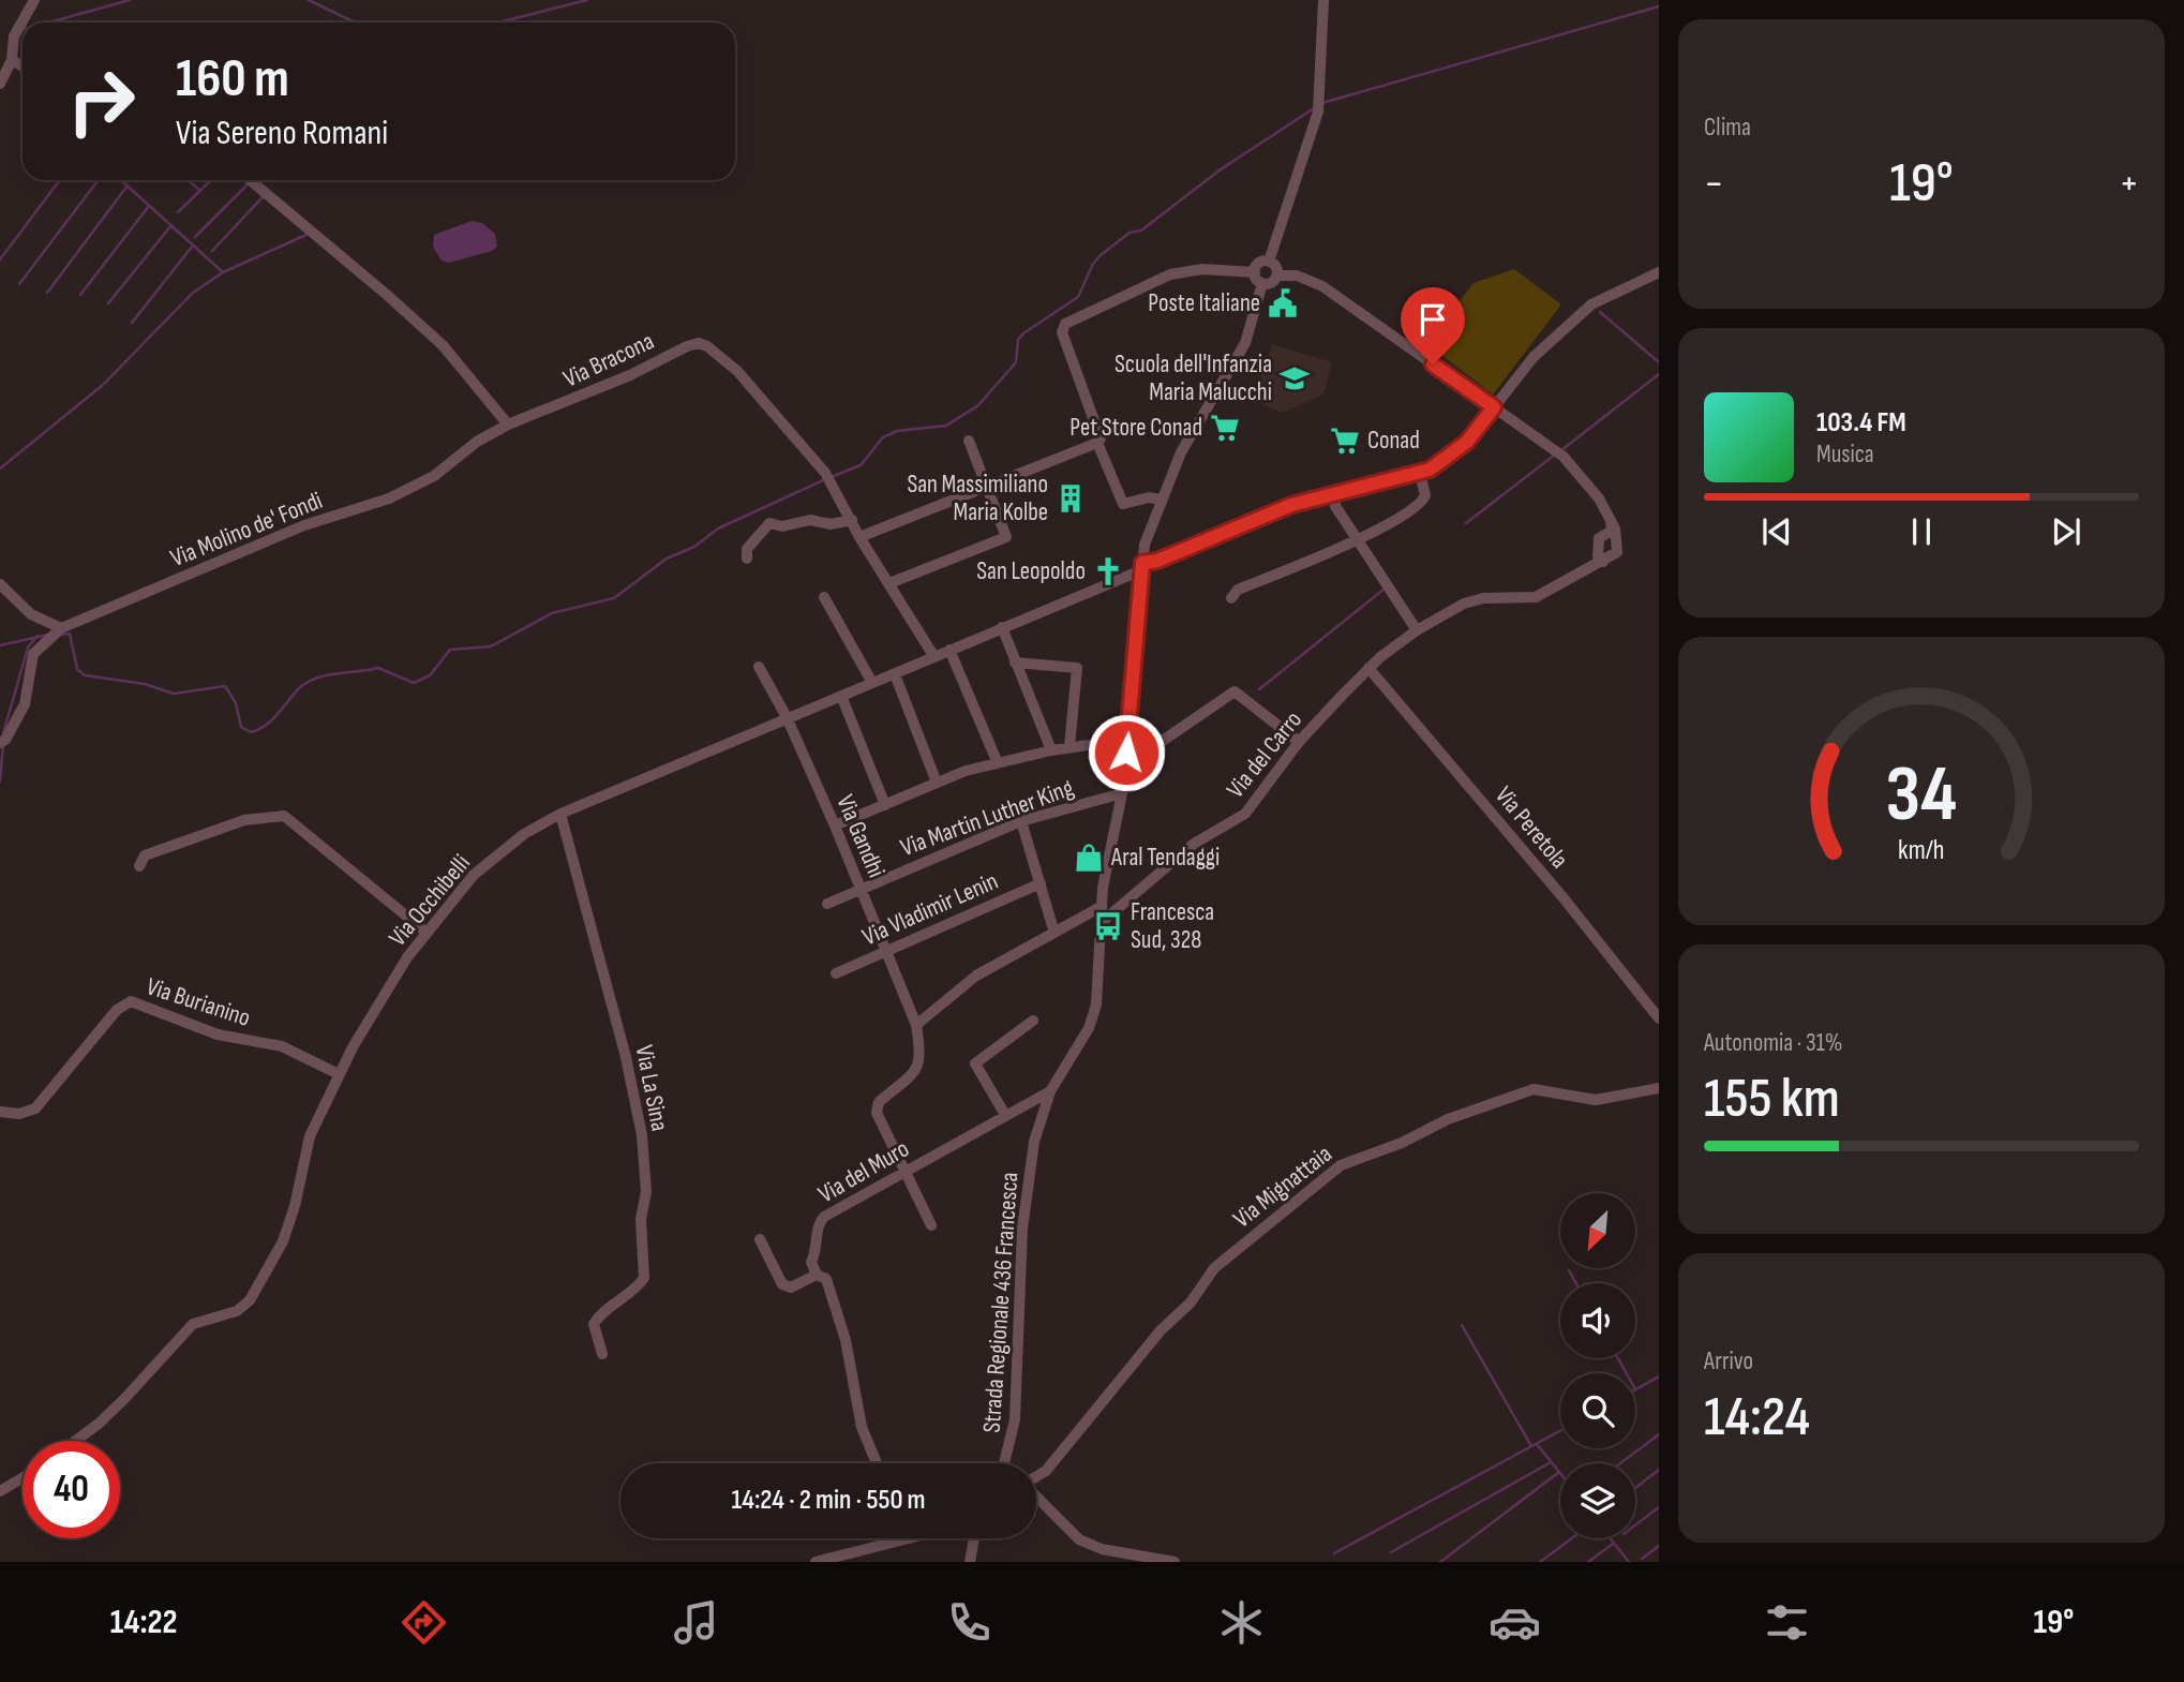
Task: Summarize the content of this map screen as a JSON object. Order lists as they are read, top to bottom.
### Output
{
  "streets": {
    "street": [
      "Via Bracona",
      "Via Molino de' Fondi",
      "Via del Carro",
      "Via Martin Luther King",
      "Via Peretola",
      "Via Gandhi",
      "Via Occhibelli",
      "Via Vladimir Lenin",
      "Via Burianino",
      "Via La Sina",
      "Via del Muro",
      "Via Mignattaia",
      "Strada Regionale 436 Francesca"
    ]
  },
  "crossings": [
    ["Via Bracona", "Via Molino de' Fondi"],
    ["Via Bracona", "Via Occhibelli"],
    ["Via del Carro", "Via Peretola"],
    ["Via del Carro", "Strada Regionale 436 Francesca"],
    ["Via Martin Luther King", "Via Gandhi"],
    ["Via Martin Luther King", "Strada Regionale 436 Francesca"],
    ["Via Gandhi", "Via Occhibelli"],
    ["Via Gandhi", "Via Vladimir Lenin"],
    ["Via Gandhi", "Via del Muro"],
    ["Via Occhibelli", "Via Burianino"],
    ["Via Occhibelli", "Via La Sina"],
    ["Via Occhibelli", "Strada Regionale 436 Francesca"],
    ["Via del Muro", "Strada Regionale 436 Francesca"]
  ],
  "places": {
    "public building": ["Poste Italiane"],
    "school or university": ["Scuola dell'Infanzia Maria Malucchi"],
    "supermarket": ["Pet Store Conad", "Conad"],
    "building": ["San Massimiliano Maria Kolbe"],
    "church": ["San Leopoldo"],
    "shop": ["Aral Tendaggi"],
    "bus stop": ["Francesca Sud, 328"]
  },
  "north": "bottom left",
  "page": {
    "tile": [
      "Clima",
      ["Autonomia · 31%", "155 km"],
      ["Arrivo", "14:24"]
    ],
    "turn": ["160 m", "Via Sereno Romani"],
    "heat": ["−", "19°", "+"],
    "song": ["103.4 FM", "Musica"],
    "limit": "40",
    "trip": "14:24 · 2 min · 550 m",
    "tabs": ["14:22", "19°"],
    "gauge": ["34", "km/h"]
  }
}
